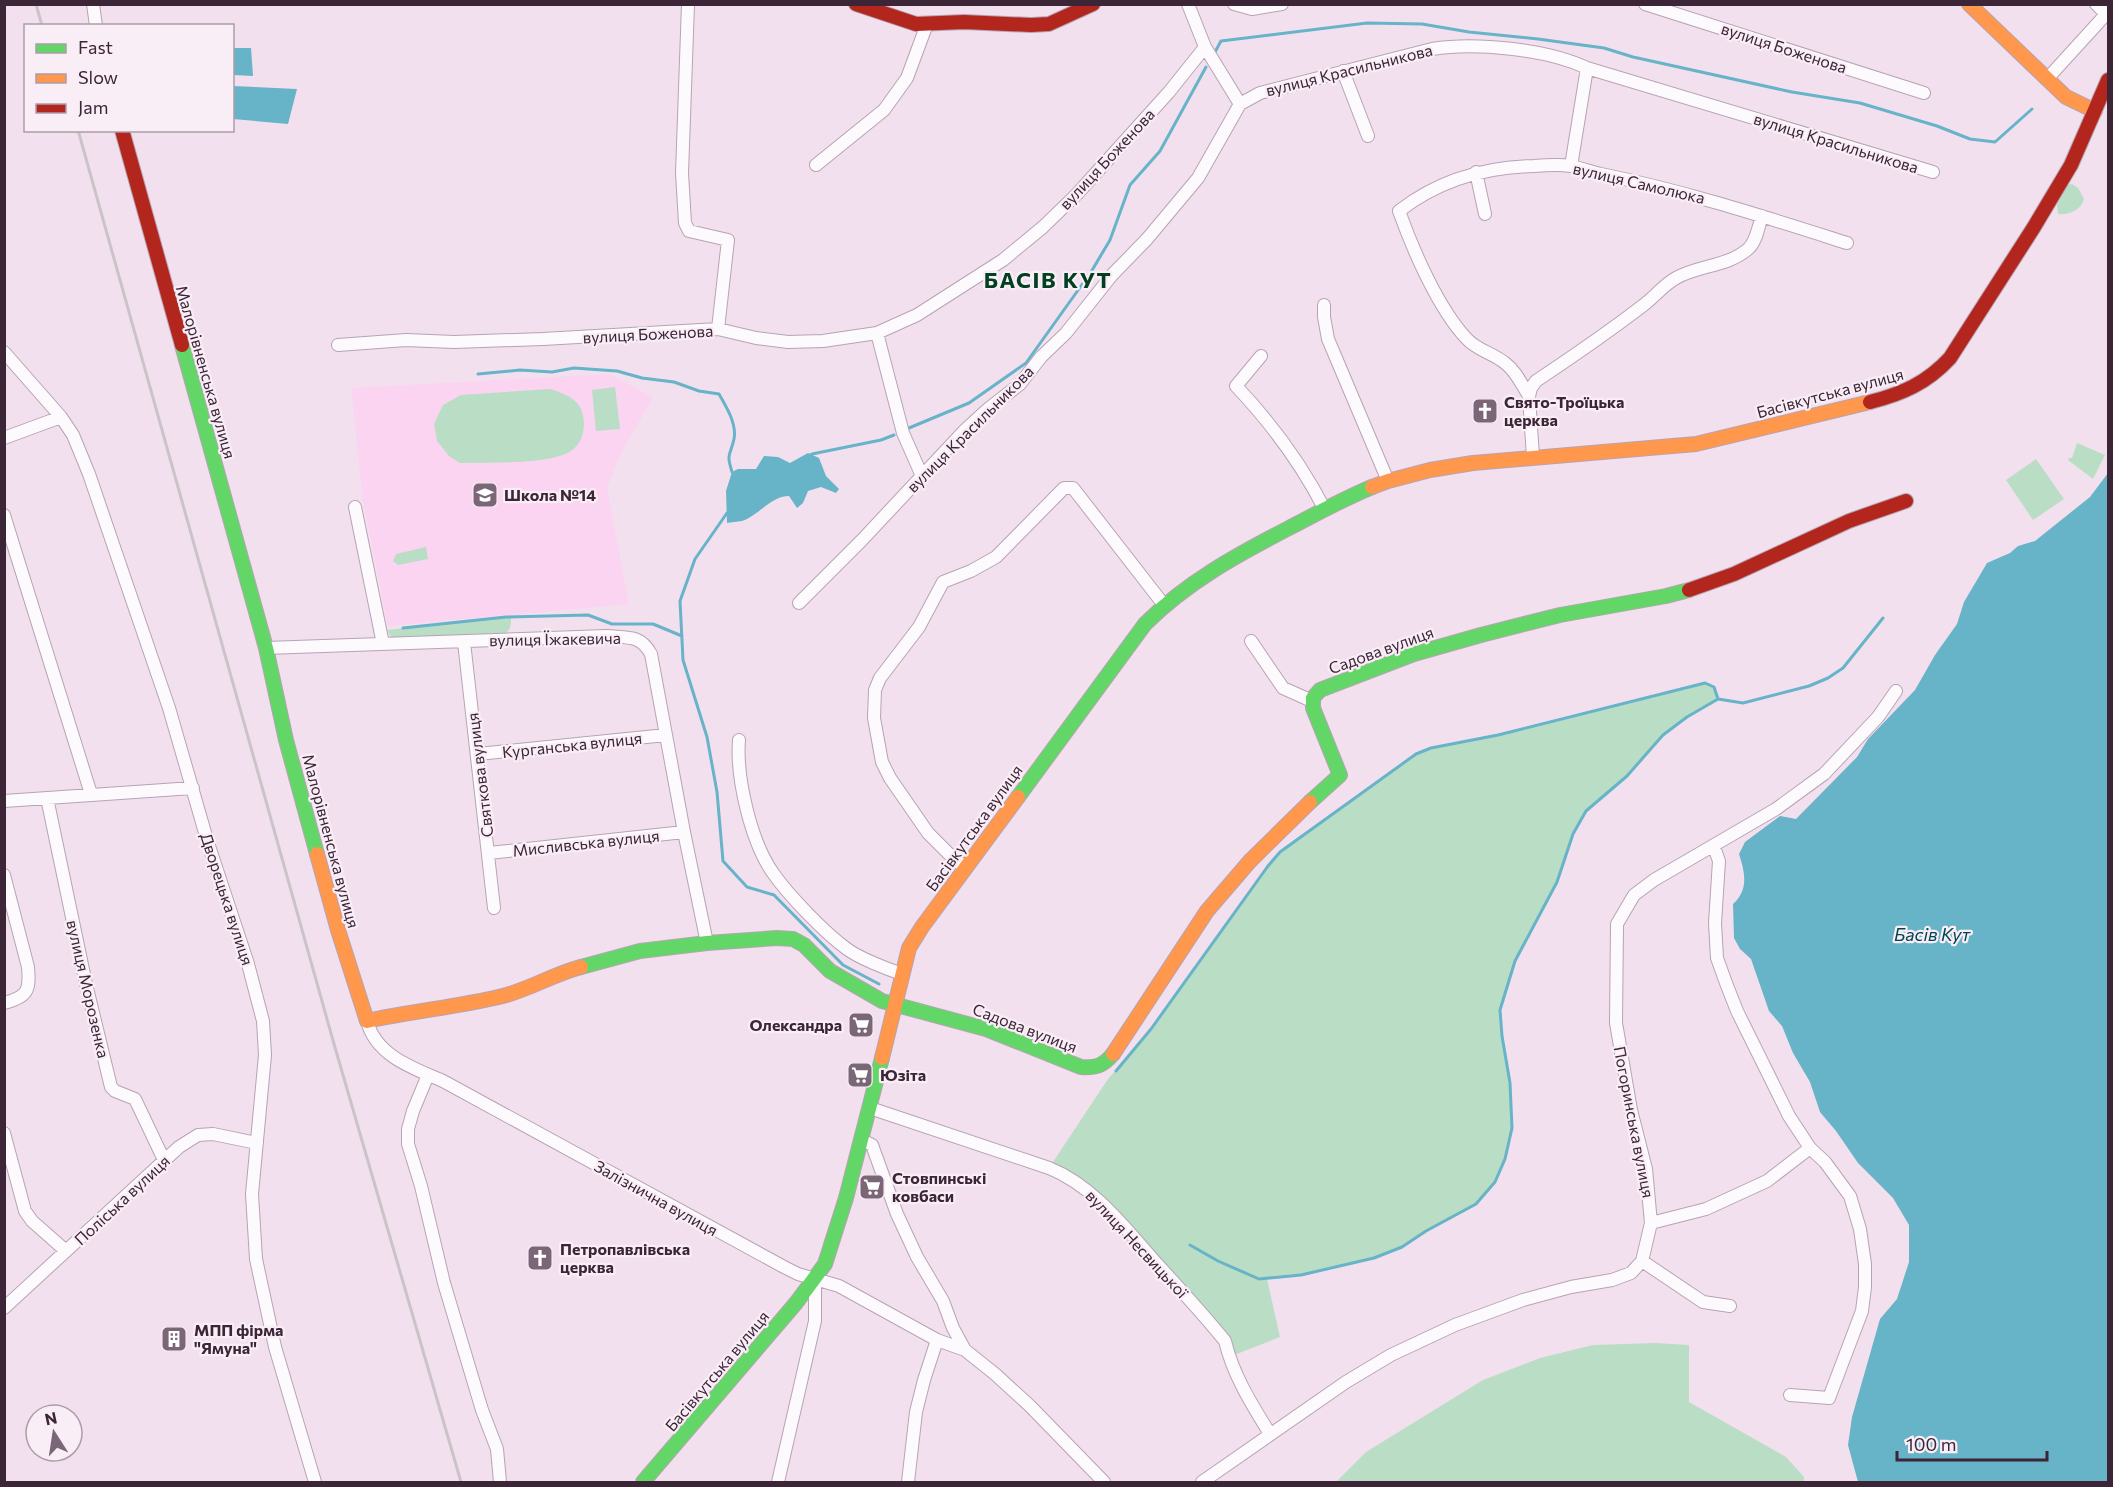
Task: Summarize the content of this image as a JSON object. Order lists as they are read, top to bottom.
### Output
{
  "streets": {
    "street": [
      "вулиця Боженова",
      "вулиця Красильникова",
      "вулиця Самолюка",
      "Малорівненська вулиця",
      "Басівкутська вулиця",
      "вулиця Їжакевича",
      "Садова вулиця",
      "Курганська вулиця",
      "Святкова вулиця",
      "Мисливська вулиця",
      "Дворецька вулиця",
      "вулиця Морозенка",
      "Погоринська вулиця",
      "Залізнична вулиця",
      "Поліська вулиця",
      "вулиця Несвицької"
    ]
  },
  "crossings": [
    ["Малорівненська вулиця", "вулиця Їжакевича"],
    ["Малорівненська вулиця", "Залізнична вулиця"],
    ["Басівкутська вулиця", "Садова вулиця"],
    ["Басівкутська вулиця", "Залізнична вулиця"],
    ["Басівкутська вулиця", "вулиця Несвицької"],
    ["вулиця Їжакевича", "Курганська вулиця"],
    ["вулиця Їжакевича", "Святкова вулиця"],
    ["вулиця Їжакевича", "Мисливська вулиця"],
    ["Курганська вулиця", "Святкова вулиця"],
    ["Святкова вулиця", "Мисливська вулиця"],
    ["Дворецька вулиця", "Поліська вулиця"],
    ["вулиця Морозенка", "Поліська вулиця"]
  ],
  "districts": ["БАСІВ КУТ"],
  "water": ["Басів Кут"],
  "places": {
    "church": ["Свято-Троїцька церква", "Петропавлівська церква"],
    "school or university": ["Школа №14"],
    "supermarket": ["Олександра", "Юзіта", "Стовпинські ковбаси"],
    "building": ["МПП фірма \"Ямуна\""]
  },
  "legend": ["Fast", "Slow", "Jam"],
  "scale_bar": "100 m",
  "north": "top"
}
